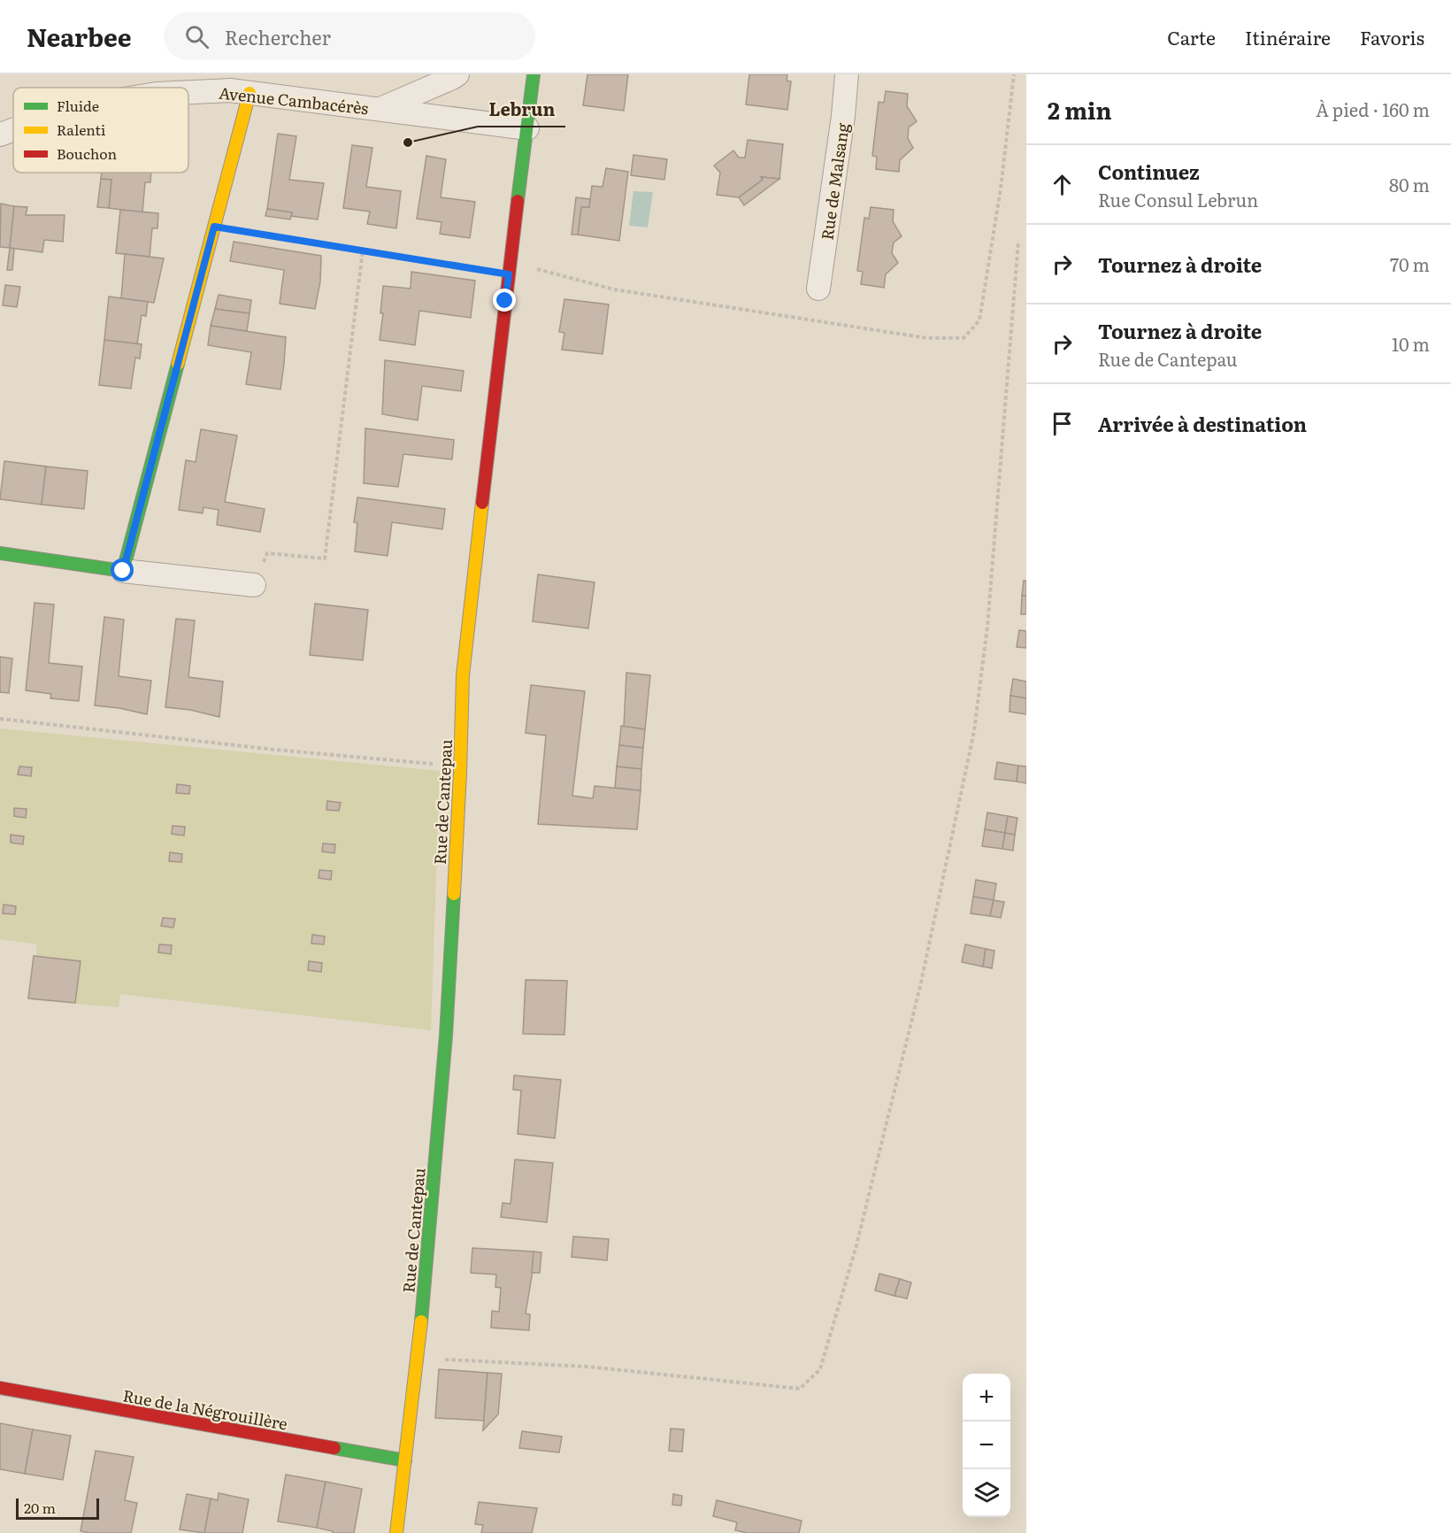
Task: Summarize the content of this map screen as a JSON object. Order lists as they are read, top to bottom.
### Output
{
  "streets": {
    "street": [
      "Avenue Cambacérès",
      "Rue de Malsang",
      "Rue de Cantepau",
      "Rue de la Négrouillère"
    ]
  },
  "crossings": [
    ["Avenue Cambacérès", "Rue de Cantepau"],
    ["Rue de Cantepau", "Rue de la Négrouillère"]
  ],
  "places": ["Lebrun"],
  "legend": ["Fluide", "Ralenti", "Bouchon"],
  "scale_bar": "20 m",
  "page": {
    "header": "Nearbee",
    "search": "Rechercher",
    "nav": ["Carte", "Itinéraire", "Favoris"],
    "heading": ["2 min", "À pied · 160 m"],
    "list": [
      ["Continuez", "Rue Consul Lebrun", "80 m"],
      ["Tournez à droite", "70 m"],
      ["Tournez à droite", "Rue de Cantepau", "10 m"],
      "Arrivée à destination"
    ],
    "map_buttons": ["+", "−"],
    "scale": "20 m"
  }
}
